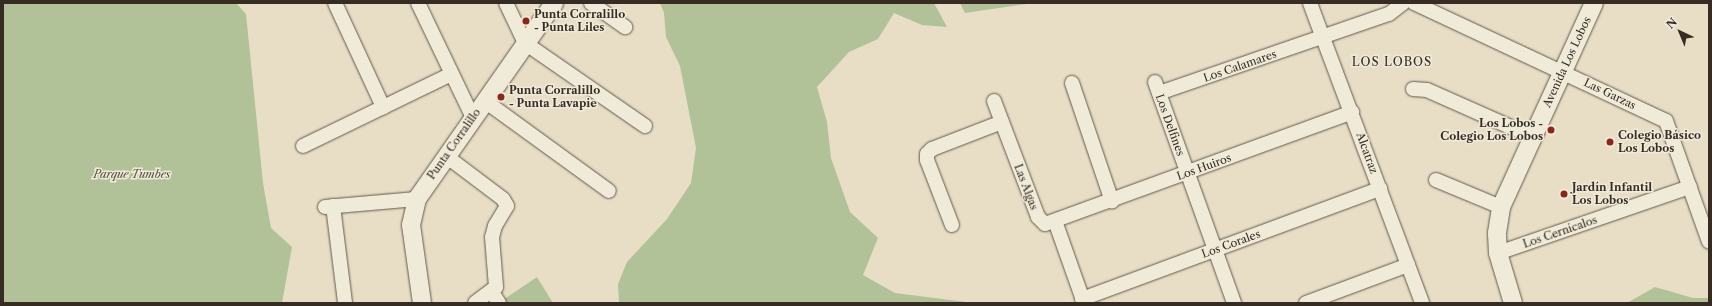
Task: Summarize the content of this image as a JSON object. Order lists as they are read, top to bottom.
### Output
{
  "streets": {
    "street": [
      "Avenida Los Lobos",
      "Los Calamares",
      "Las Garzas",
      "Los Delfines",
      "Punta Corralillo",
      "Alcatraz",
      "Los Huiros",
      "Las Algas",
      "Los Cernícalos",
      "Los Corales"
    ]
  },
  "crossings": [
    ["Avenida Los Lobos", "Las Garzas"],
    ["Avenida Los Lobos", "Los Cernícalos"],
    ["Los Calamares", "Los Delfines"],
    ["Los Calamares", "Alcatraz"],
    ["Las Garzas", "Los Cernícalos"],
    ["Los Delfines", "Los Huiros"],
    ["Los Delfines", "Los Corales"],
    ["Alcatraz", "Los Huiros"],
    ["Alcatraz", "Los Corales"],
    ["Los Huiros", "Las Algas"]
  ],
  "districts": ["LOS LOBOS"],
  "parks": ["Parque Tumbes"],
  "places": [
    "Punta Corralillo - Punta Liles",
    "Punta Corralillo - Punta Lavapie",
    "Los Lobos - Colegio Los Lobos",
    "Colegio Básico Los Lobos",
    "Jardín Infantil Los Lobos"
  ],
  "north": "top left"
}
